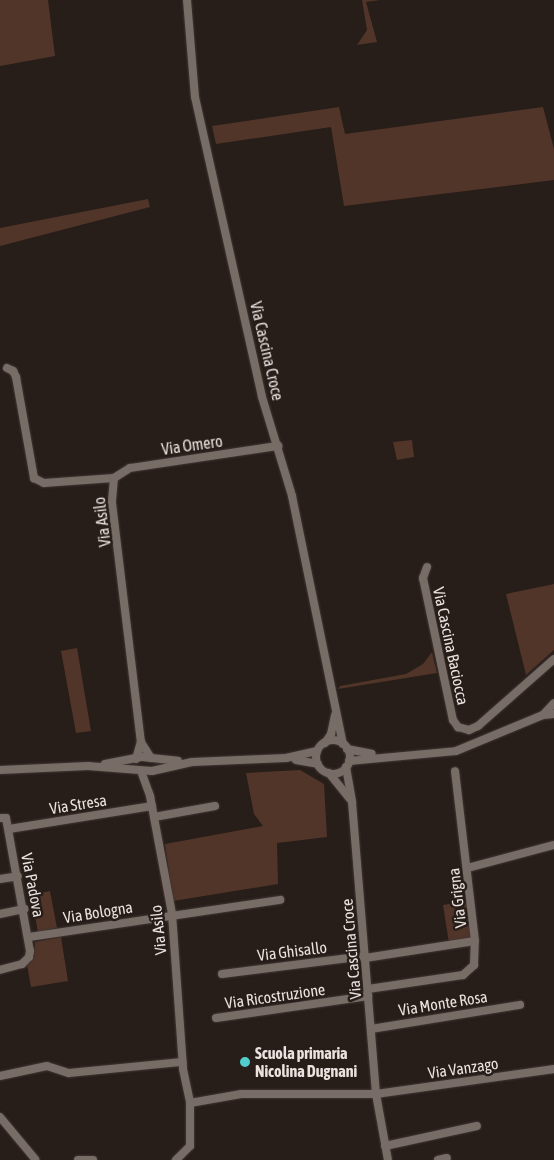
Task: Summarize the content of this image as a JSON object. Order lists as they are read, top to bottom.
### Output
{
  "streets": {
    "street": [
      "Via Cascina Croce",
      "Via Omero",
      "Via Asilo",
      "Via Cascina Baciocca",
      "Via Stresa",
      "Via Padova",
      "Via Grigna",
      "Via Bologna",
      "Via Ghisallo",
      "Via Ricostruzione",
      "Via Monte Rosa",
      "Via Vanzago"
    ]
  },
  "crossings": [
    ["Via Cascina Croce", "Via Omero"],
    ["Via Cascina Croce", "Via Grigna"],
    ["Via Cascina Croce", "Via Ghisallo"],
    ["Via Cascina Croce", "Via Ricostruzione"],
    ["Via Cascina Croce", "Via Monte Rosa"],
    ["Via Cascina Croce", "Via Vanzago"],
    ["Via Omero", "Via Asilo"],
    ["Via Asilo", "Via Stresa"],
    ["Via Asilo", "Via Bologna"],
    ["Via Asilo", "Via Vanzago"],
    ["Via Stresa", "Via Padova"],
    ["Via Padova", "Via Bologna"],
    ["Via Grigna", "Via Ghisallo"],
    ["Via Grigna", "Via Ricostruzione"]
  ],
  "places": ["Scuola primaria Nicolina Dugnani"]
}
